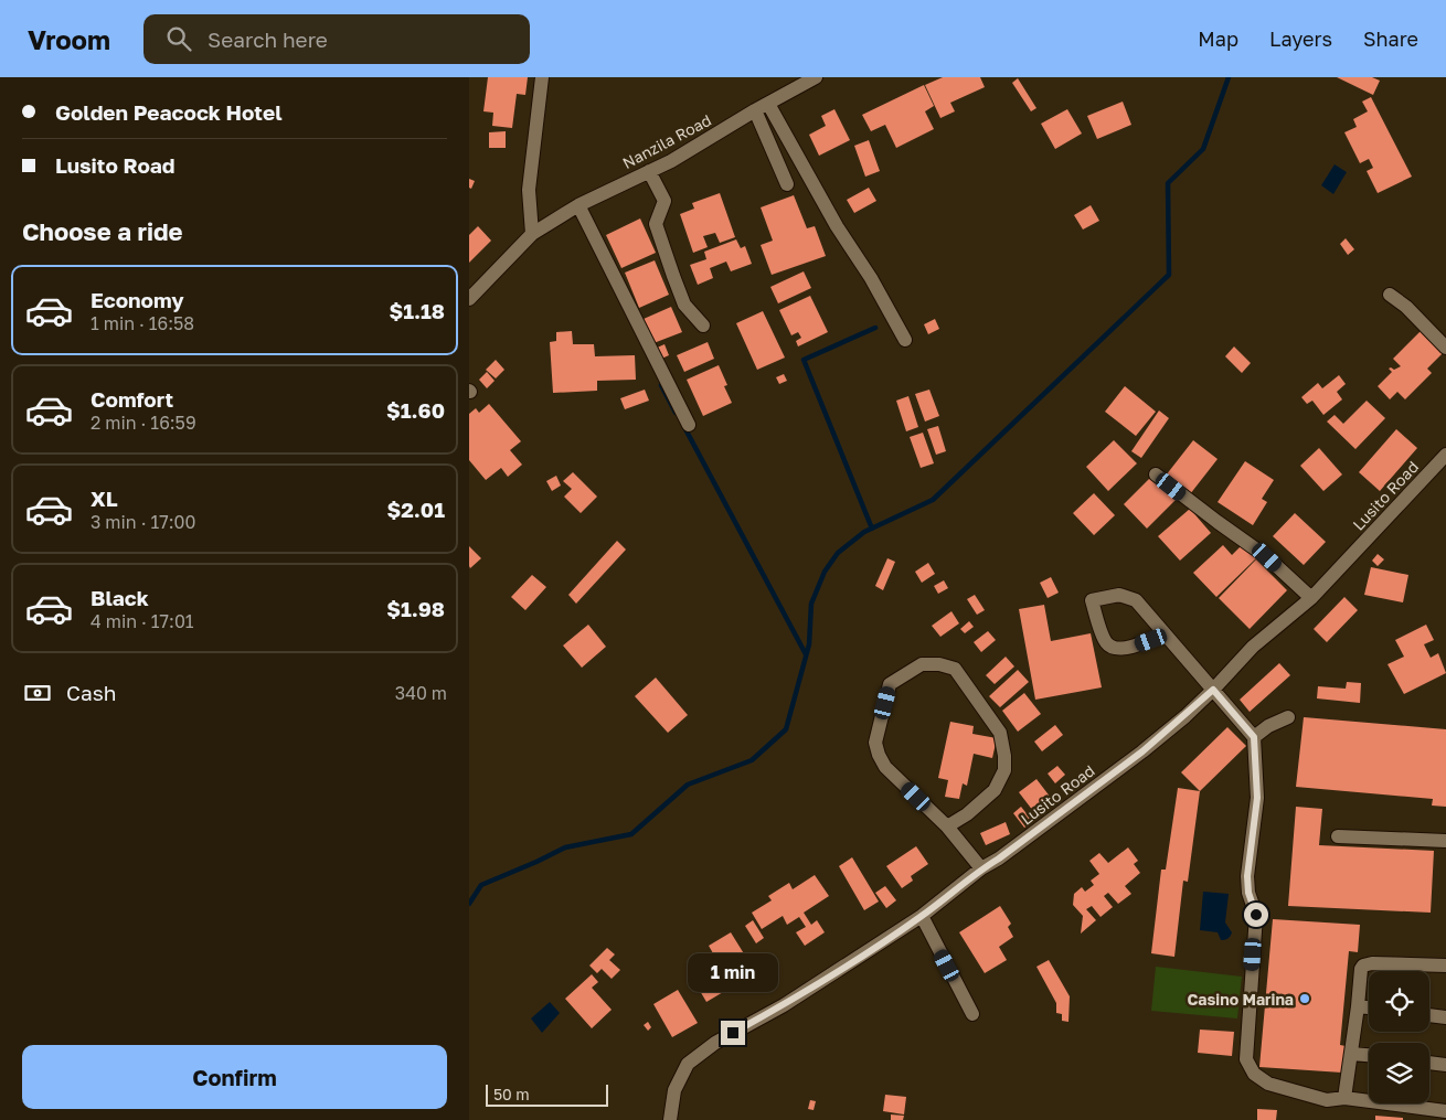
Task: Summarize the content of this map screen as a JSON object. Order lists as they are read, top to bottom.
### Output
{
  "streets": {
    "street": ["Nanzila Road", "Lusito Road"]
  },
  "places": ["Casino Marina"],
  "scale_bar": "50 m",
  "page": {
    "header": "Vroom",
    "search": "Search here",
    "nav": ["Map", "Layers", "Share"],
    "banner": ["Golden Peacock Hotel", "Lusito Road"],
    "heading": "Choose a ride",
    "list": [
      {
        "name": "Economy",
        "note": "1 min · 16:58",
        "value": "$1.18"
      },
      {
        "name": "Comfort",
        "note": "2 min · 16:59",
        "value": "$1.60"
      },
      {
        "name": "XL",
        "note": "3 min · 17:00",
        "value": "$2.01"
      },
      {
        "name": "Black",
        "note": "4 min · 17:01",
        "value": "$1.98"
      }
    ],
    "pay": ["Cash", "340 m"],
    "bubble": "1 min",
    "buttons": "Confirm",
    "scale": "50 m"
  }
}
